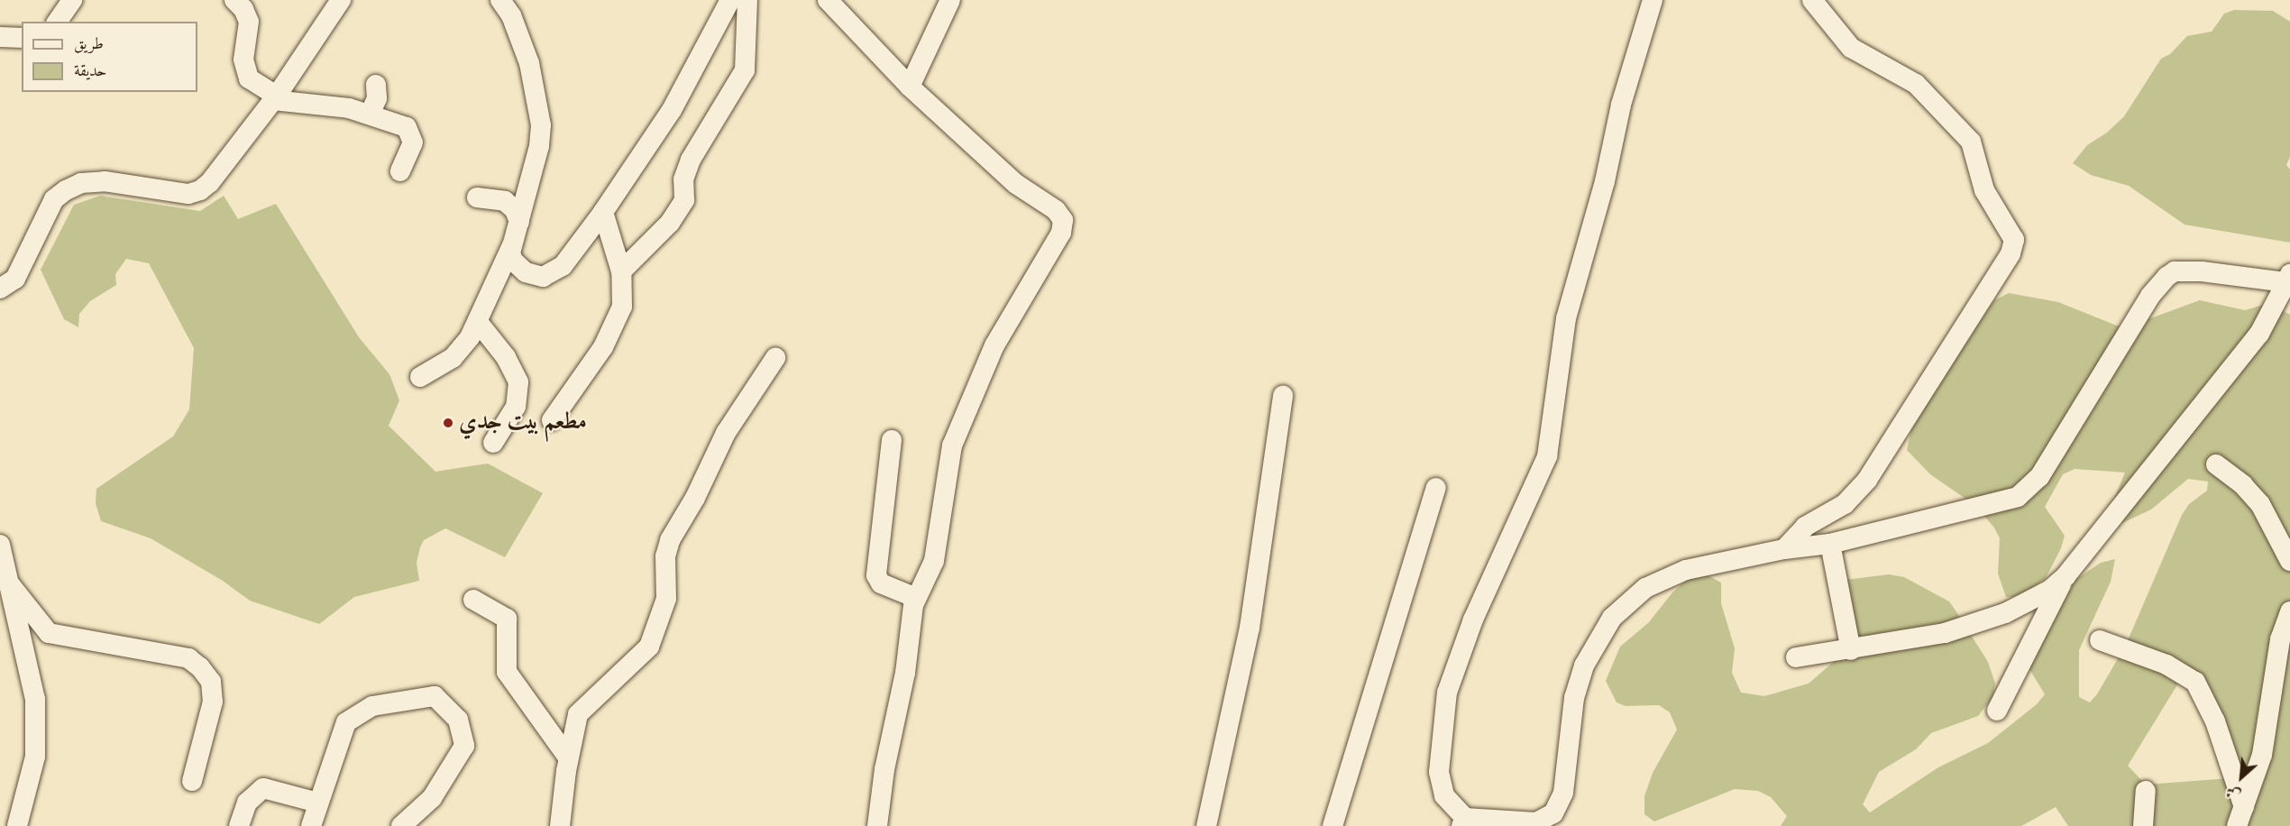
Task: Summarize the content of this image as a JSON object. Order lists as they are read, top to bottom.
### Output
{
  "places": ["مطعم بيت جدي"],
  "legend": ["طريق", "حديقة"],
  "north": "bottom left"
}
